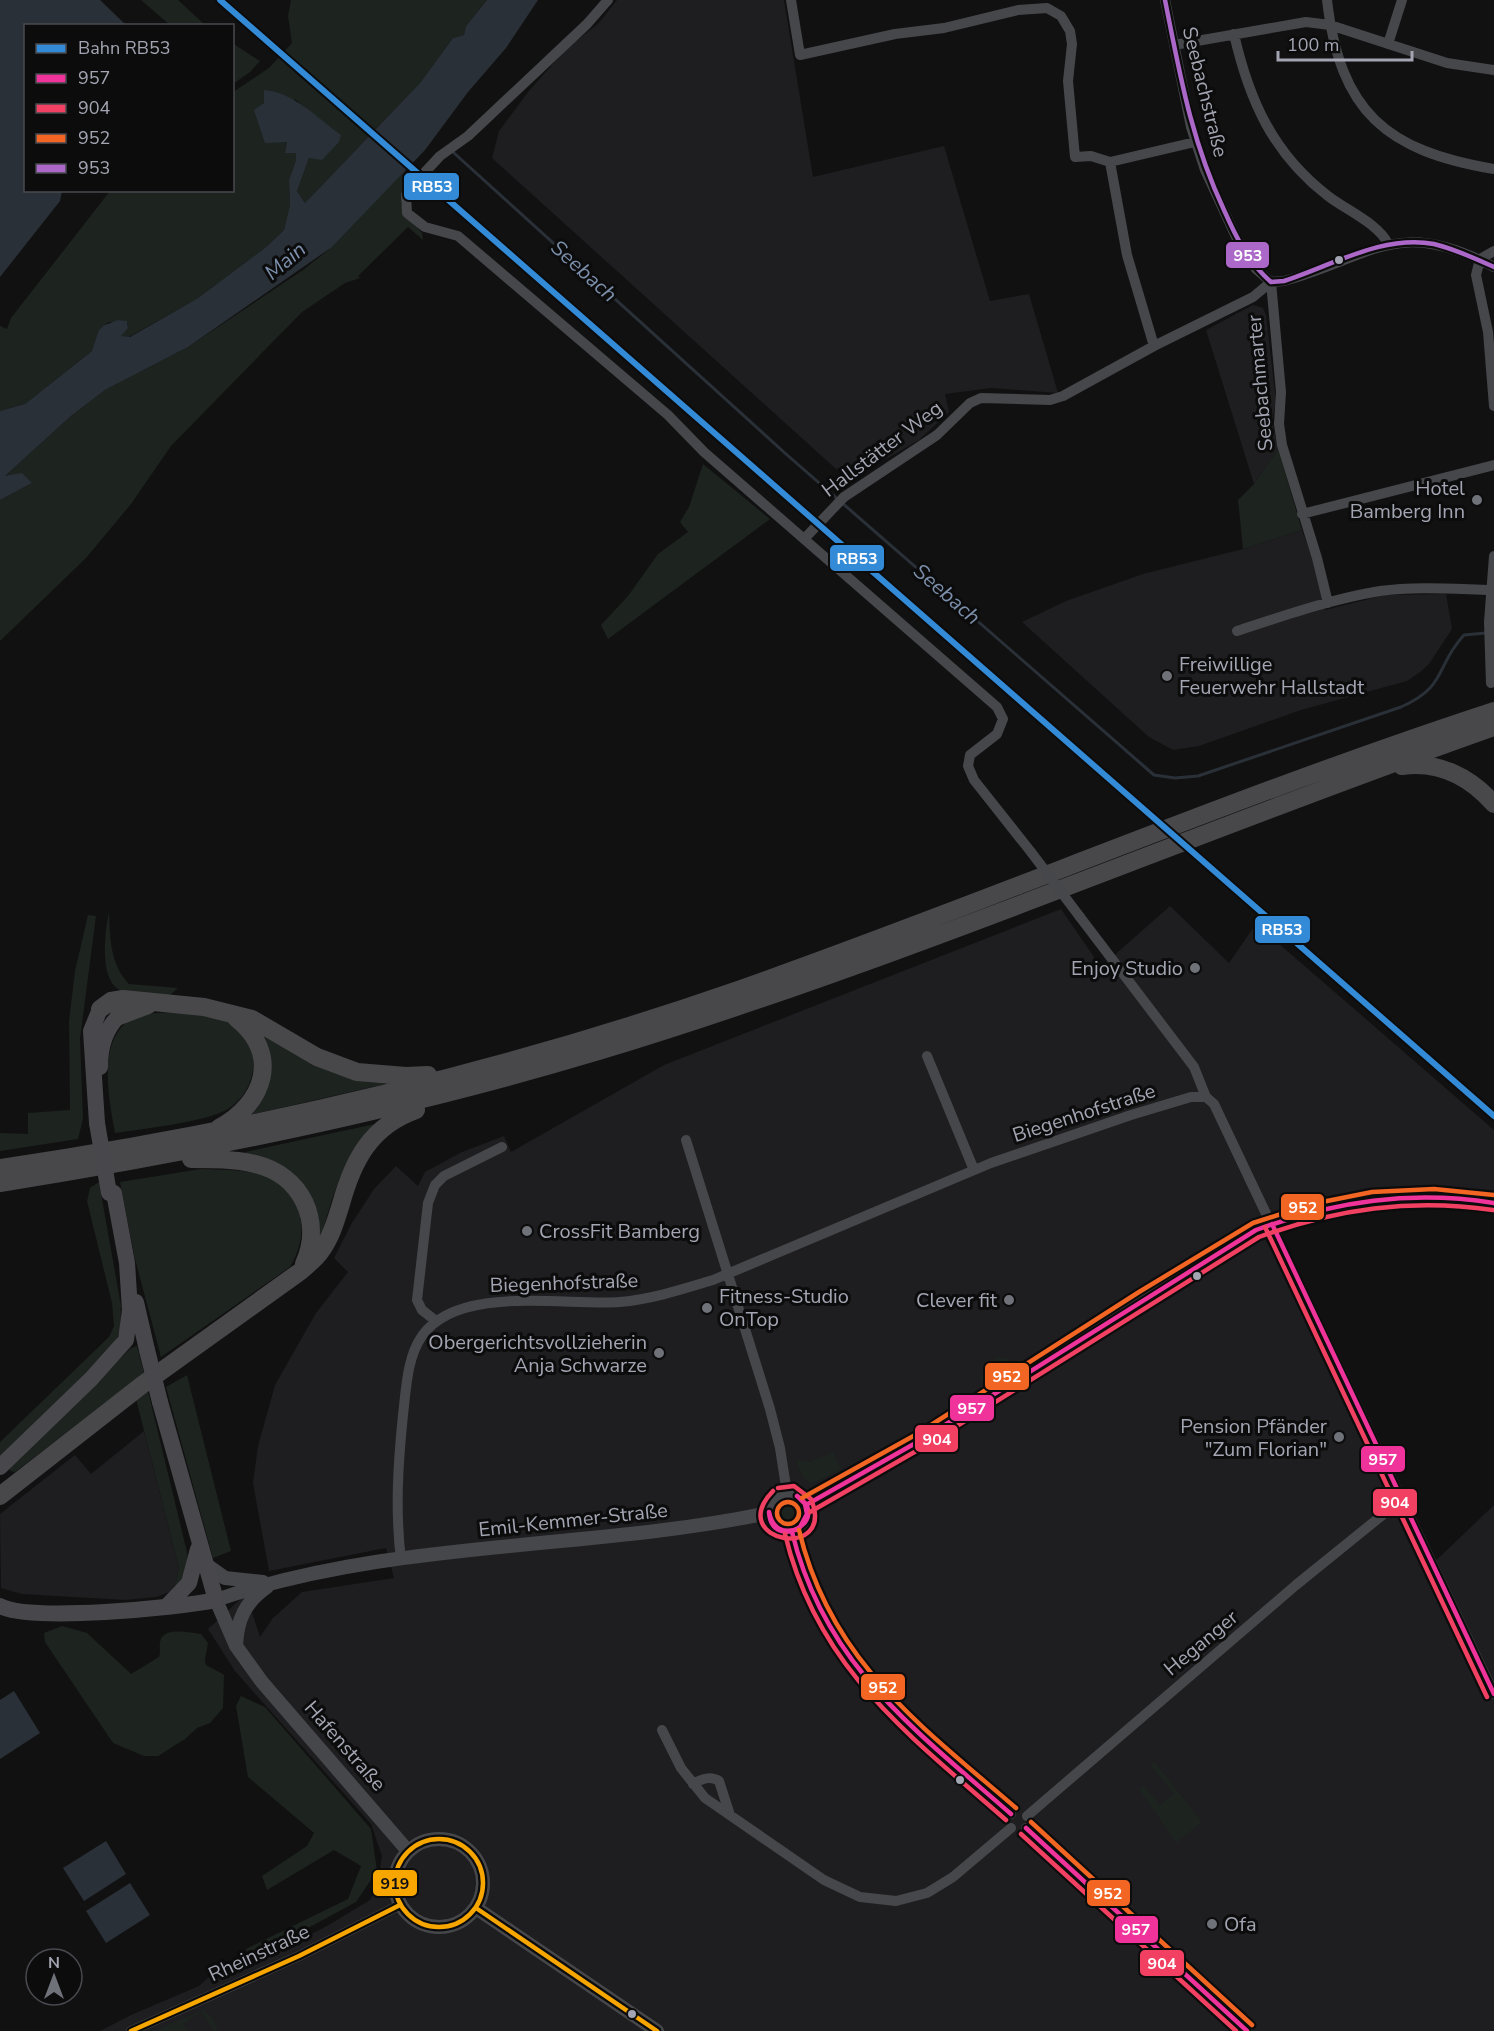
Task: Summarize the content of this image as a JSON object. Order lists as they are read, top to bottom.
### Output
{
  "streets": {
    "street": [
      "Seebachstraße",
      "Seebachmarter",
      "Hallstätter Weg",
      "Biegenhofstraße",
      "Emil-Kemmer-Straße",
      "Heganger",
      "Hafenstraße",
      "Rheinstraße"
    ]
  },
  "crossings": [
    ["Seebachstraße", "Seebachmarter"],
    ["Biegenhofstraße", "Emil-Kemmer-Straße"],
    ["Hafenstraße", "Rheinstraße"]
  ],
  "water": ["Main", "Seebach"],
  "places": [
    "Hotel Bamberg Inn",
    "Freiwillige Feuerwehr Hallstadt",
    "Enjoy Studio",
    "CrossFit Bamberg",
    "Clever fit",
    "Fitness-Studio OnTop",
    "Obergerichtsvollzieherin Anja Schwarze",
    "Pension Pfänder \"Zum Florian\"",
    "Ofa"
  ],
  "lines": [
    "rail line RB53",
    "transit line 953",
    "transit line 952",
    "transit line 957",
    "transit line 904",
    "transit line 919"
  ],
  "legend": [
    "Bahn RB53",
    "957",
    "904",
    "952",
    "953"
  ],
  "scale_bar": "100 m",
  "north": "top"
}
